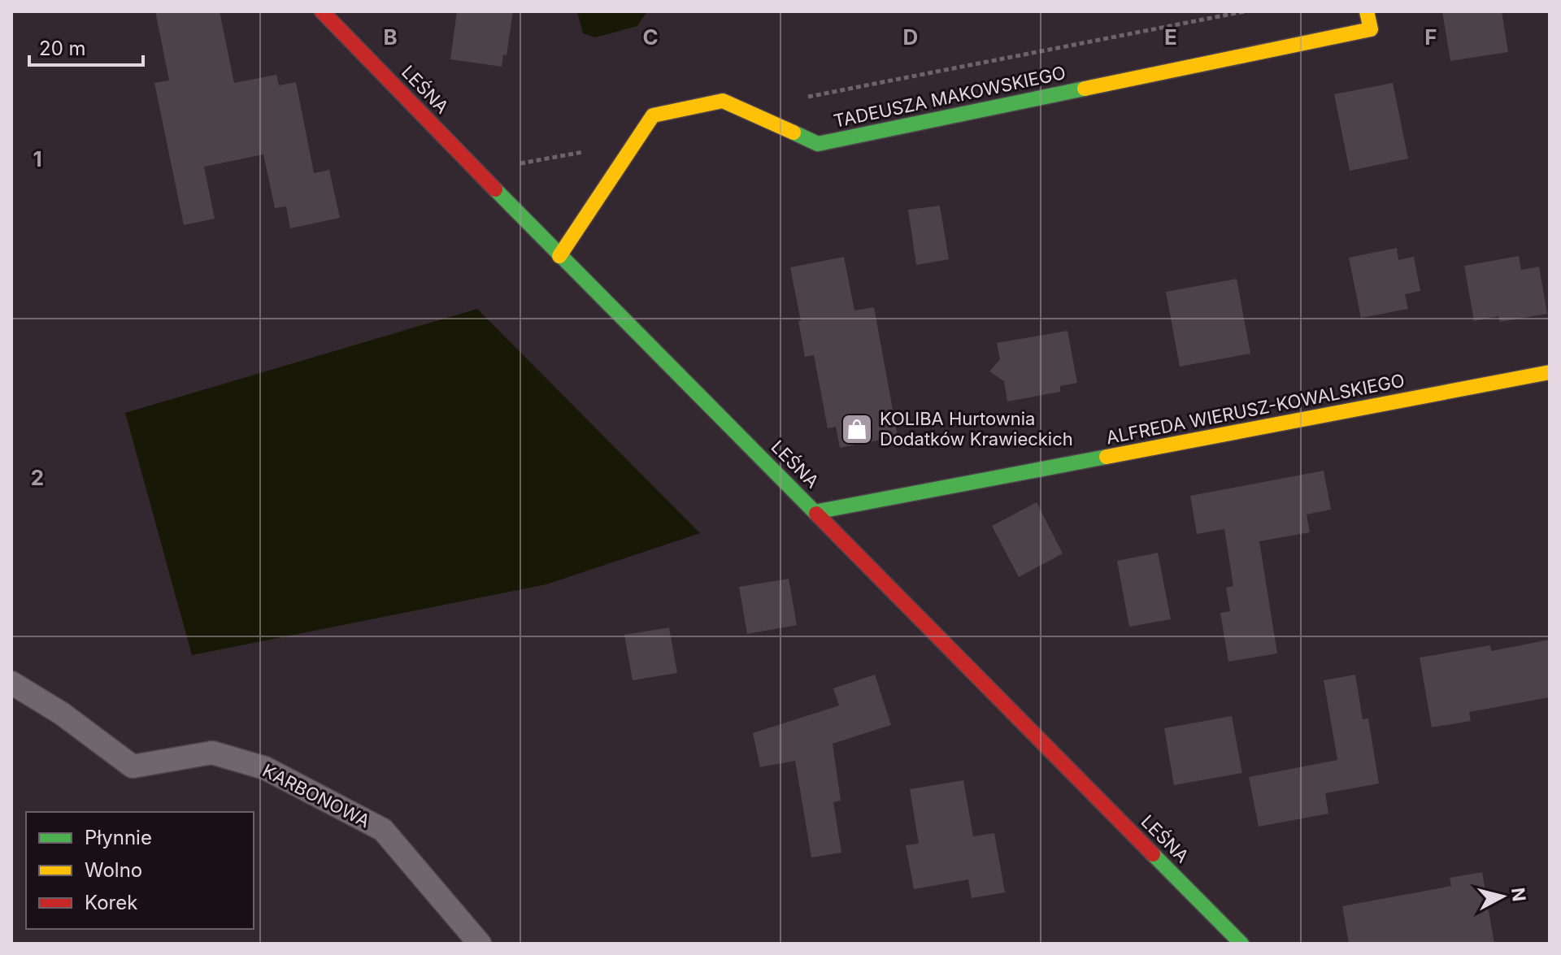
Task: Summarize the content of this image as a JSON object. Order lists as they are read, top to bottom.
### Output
{
  "streets": {
    "street": ["LEŚNA", "TADEUSZA MAKOWSKIEGO", "ALFREDA WIERUSZ-KOWALSKIEGO"],
    "lane": ["KARBONOWA"]
  },
  "crossings": [
    ["LEŚNA", "TADEUSZA MAKOWSKIEGO"],
    ["LEŚNA", "ALFREDA WIERUSZ-KOWALSKIEGO"]
  ],
  "places": {
    "shop": ["KOLIBA Hurtownia Dodatków Krawieckich"]
  },
  "legend": ["Płynnie", "Wolno", "Korek"],
  "scale_bar": "20 m",
  "north": "right",
  "grid": {
    "columns": [
      "B",
      "C",
      "D",
      "E",
      "F"
    ],
    "rows": ["1", "2"]
  }
}
